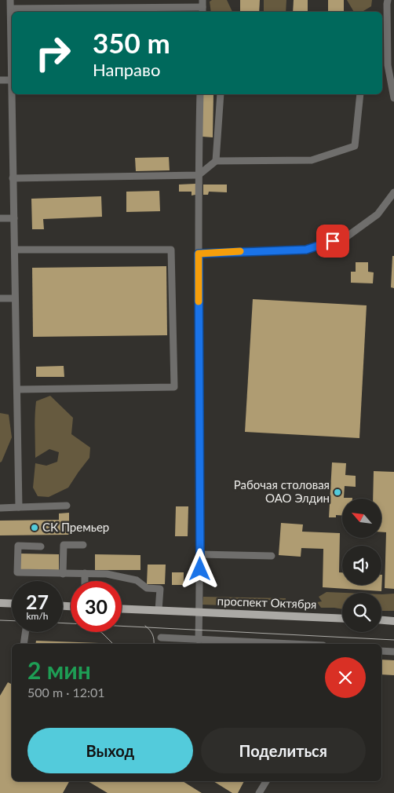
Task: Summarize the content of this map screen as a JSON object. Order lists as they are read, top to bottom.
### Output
{
  "streets": {
    "main road": ["проспект Октября"]
  },
  "places": ["Рабочая столовая ОАО Элдин", "СК Премьер"],
  "north": "top left",
  "page": {
    "turn": ["350 m", "Направо"],
    "speed": "27 km/h",
    "limit": "30",
    "heading": ["2 мин", "500 m · 12:01"],
    "buttons": ["Выход", "Поделиться"]
  }
}
